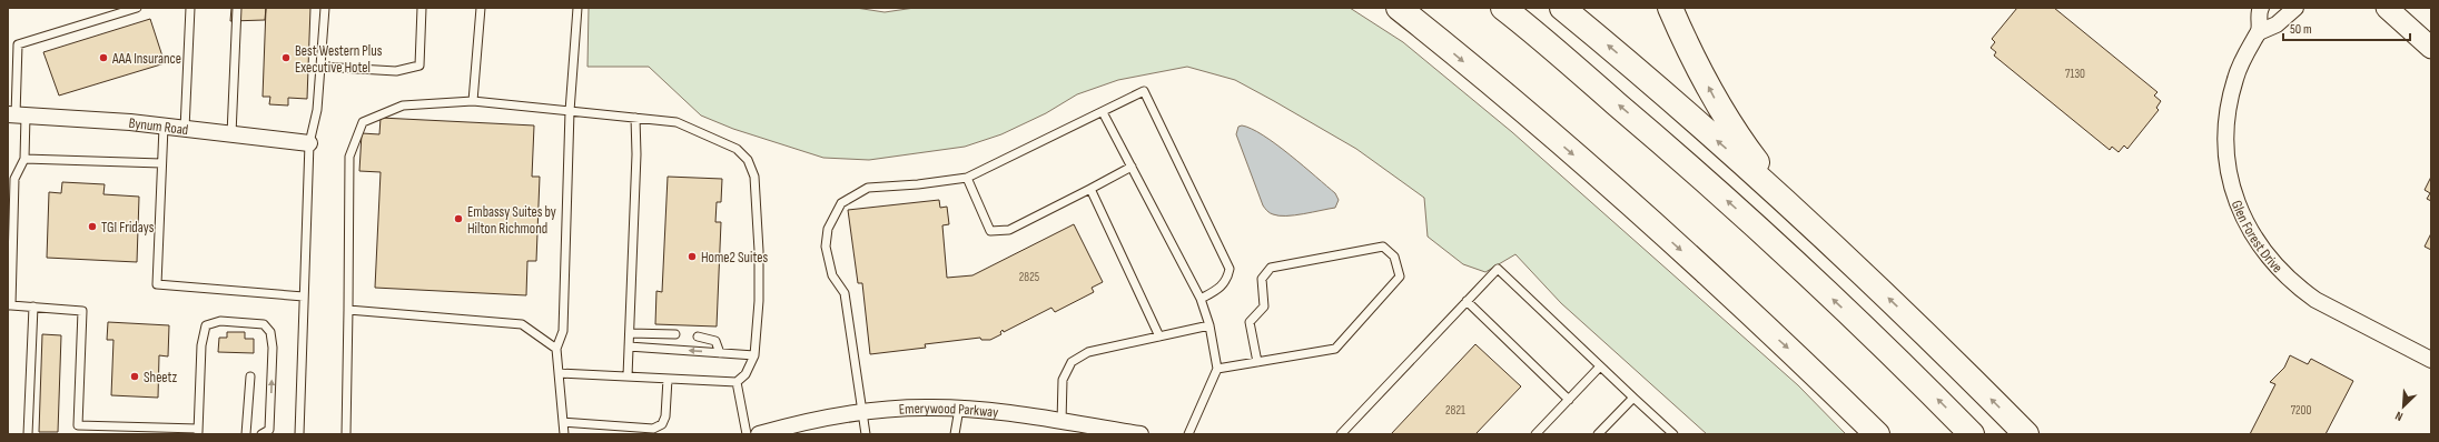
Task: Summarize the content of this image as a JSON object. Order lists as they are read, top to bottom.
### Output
{
  "streets": {
    "street": ["Bynum Road", "Glen Forest Drive", "Emerywood Parkway"]
  },
  "places": [
    "AAA Insurance",
    "Best Western Plus Executive Hotel",
    "Embassy Suites by Hilton Richmond",
    "TGI Fridays",
    "Home2 Suites",
    "Sheetz"
  ],
  "house_numbers": [
    "7130",
    "2825",
    "2821",
    "7200"
  ],
  "scale_bar": "50 m",
  "north": "bottom left"
}
